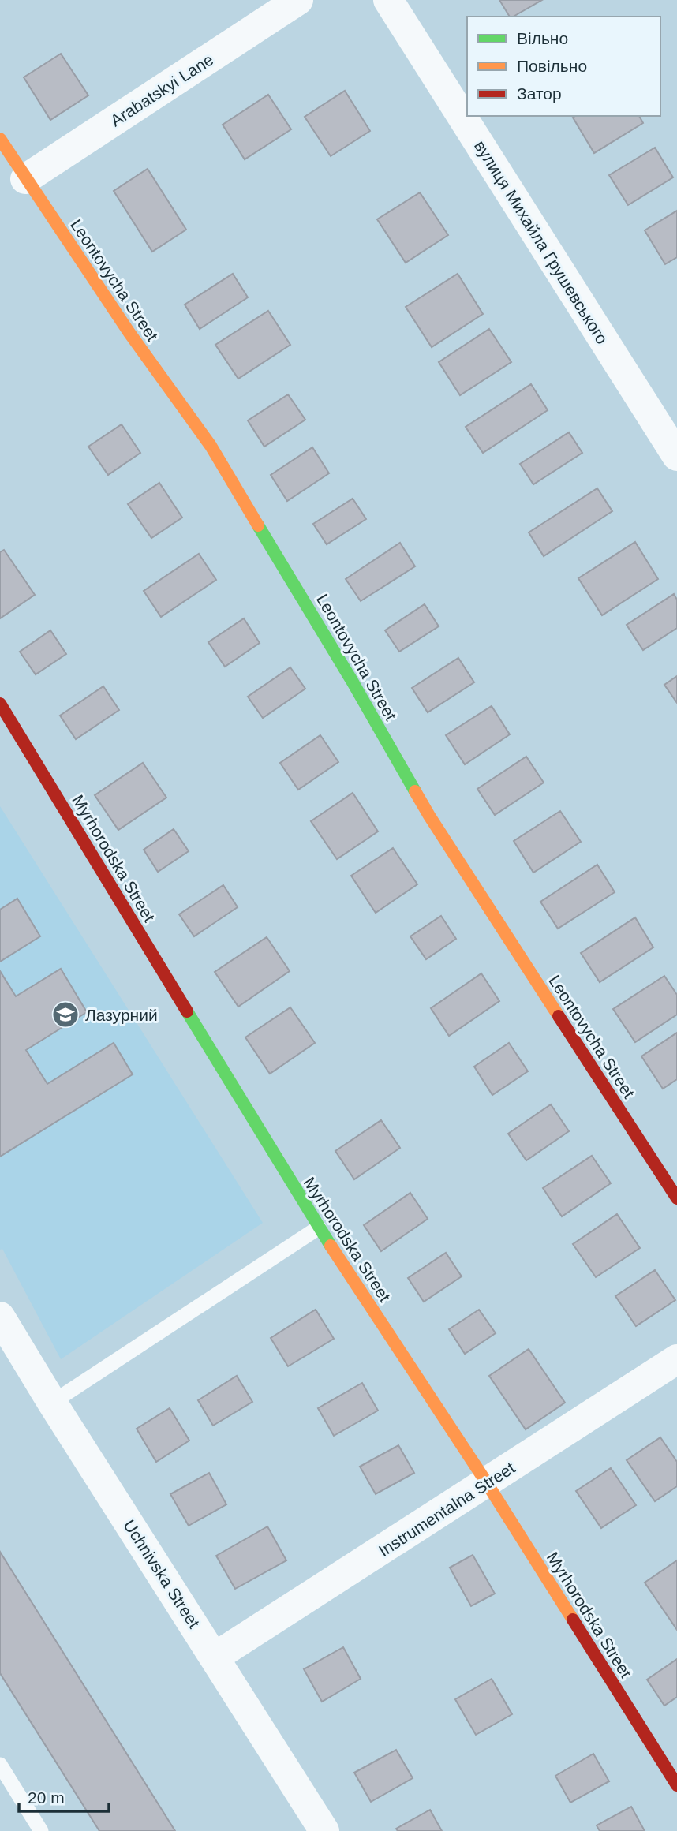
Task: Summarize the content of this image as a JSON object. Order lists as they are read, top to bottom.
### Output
{
  "streets": {
    "street": [
      "Arabatskyi Lane",
      "вулиця Михайла Грушевського",
      "Leontovycha Street",
      "Myrhorodska Street",
      "Instrumentalna Street",
      "Uchnivska Street"
    ]
  },
  "crossings": [
    ["Arabatskyi Lane", "Leontovycha Street"],
    ["Myrhorodska Street", "Instrumentalna Street"],
    ["Instrumentalna Street", "Uchnivska Street"]
  ],
  "places": {
    "school or university": ["Лазурний"]
  },
  "legend": ["Вільно", "Повільно", "Затор"],
  "scale_bar": "20 m"
}
